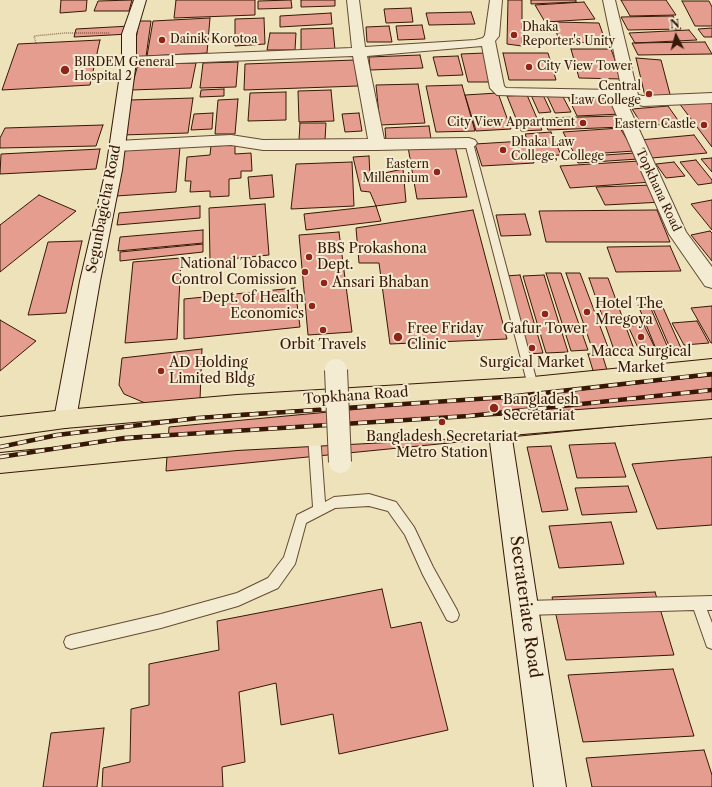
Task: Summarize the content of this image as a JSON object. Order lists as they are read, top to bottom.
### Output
{
  "streets": {
    "highway": ["Topkhana Road"],
    "street": ["Segunbagicha Road", "Secrateriate Road"]
  },
  "crossings": [
    ["Topkhana Road", "Segunbagicha Road"]
  ],
  "places": [
    "Dhaka Reporter's Unity",
    "Dainik Korotoa",
    "City View Tower",
    "BIRDEM General Hospital 2",
    "Central Law College",
    "City View Appartment",
    "Eastern Castle",
    "Dhaka Law College, College",
    "Eastern Millennium",
    "BBS Prokashona Dept.",
    "National Tobacco Control Comission",
    "Ansari Bhaban",
    "Dept. of Health Economics",
    "Hotel The Mregoya",
    "Gafur Tower",
    "Orbit Travels",
    "Free Friday Clinic",
    "Macca Surgical Market",
    "Surgical Market",
    "AD Holding Limited Bldg",
    "Bangladesh Secretariat",
    "Bangladesh Secretariat Metro Station"
  ],
  "north": "top"
}
